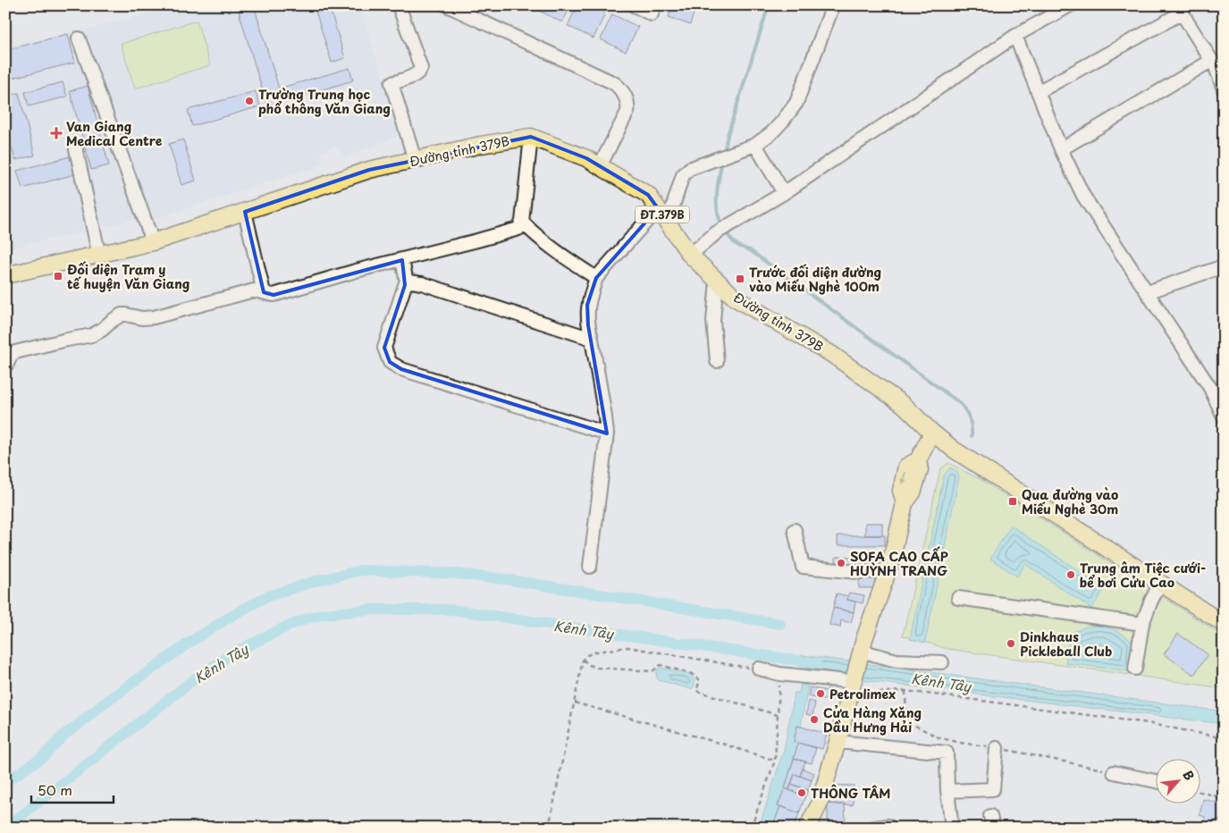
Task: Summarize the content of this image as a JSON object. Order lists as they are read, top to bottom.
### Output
{
  "streets": {
    "main road": ["Đường tỉnh 379B", "ĐT.379B"]
  },
  "water": ["Kênh Tây"],
  "places": {
    "other": [
      "Trường Trung học phổ thông Văn Giang",
      "SOFA CAO CẤP HUỲNH TRANG",
      "Trung âm Tiệc cưới- bể bơi Cửu Cao",
      "Dinkhaus Pickleball Club",
      "Petrolimex",
      "Cửa Hàng Xăng Dầu Hưng Hải",
      "THÔNG TÂM"
    ],
    "health": ["Van Giang Medical Centre"],
    "transit": ["Đối diện Trạm y tế huyện Văn Giang", "Trước đối diện đường vào Miếu Nghè 100m", "Qua đường vào Miếu Nghè 30m"]
  },
  "scale_bar": "50 m",
  "north": "top right"
}
